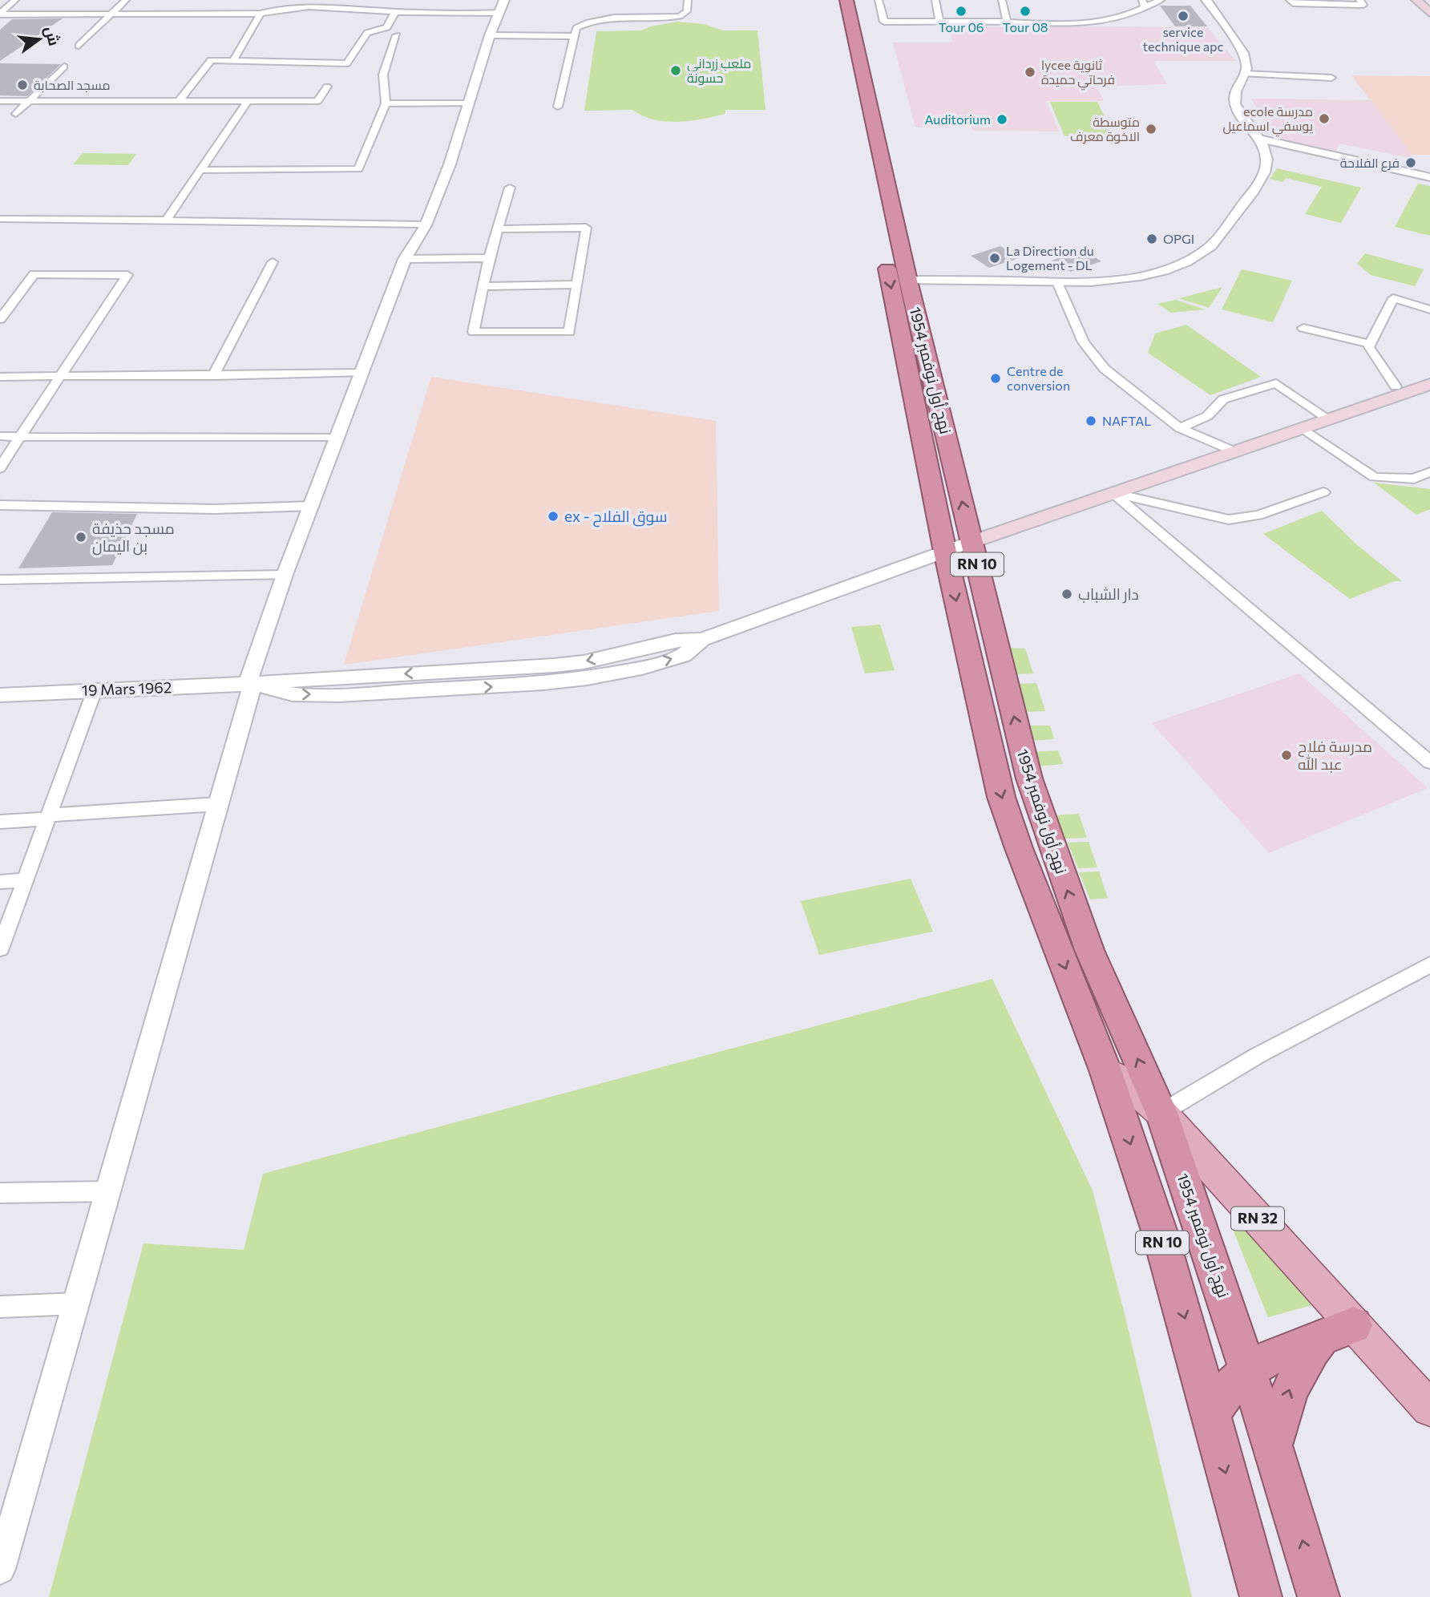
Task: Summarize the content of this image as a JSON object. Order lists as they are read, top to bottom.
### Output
{
  "streets": {
    "highway": ["نهج أول نوفمبر 1954", "RN 10"],
    "main road": ["RN 32"],
    "street": ["19 Mars 1962"]
  },
  "crossings": [
    ["نهج أول نوفمبر 1954", "19 Mars 1962"],
    ["نهج أول نوفمبر 1954", "RN 32"]
  ],
  "places": [
    "Tour 06",
    "Tour 08",
    "service technique apc",
    "ملعب زرداني حسونة",
    "lycee ثانوية فرحاتي حميدة",
    "مسجد الصحابة",
    "ecole مدرسة يوسفي اسماعيل",
    "Auditorium",
    "متوسطة الاخوة معرف",
    "فرع الفلاحة",
    "OPGI",
    "La Direction du Logement - DL",
    "Centre de conversion",
    "NAFTAL",
    "ex - سوق الفلاح",
    "مسجد حذيفة بن اليمان",
    "دار الشباب",
    "مدرسة فلاح عبد الله"
  ],
  "north": "right"
}
